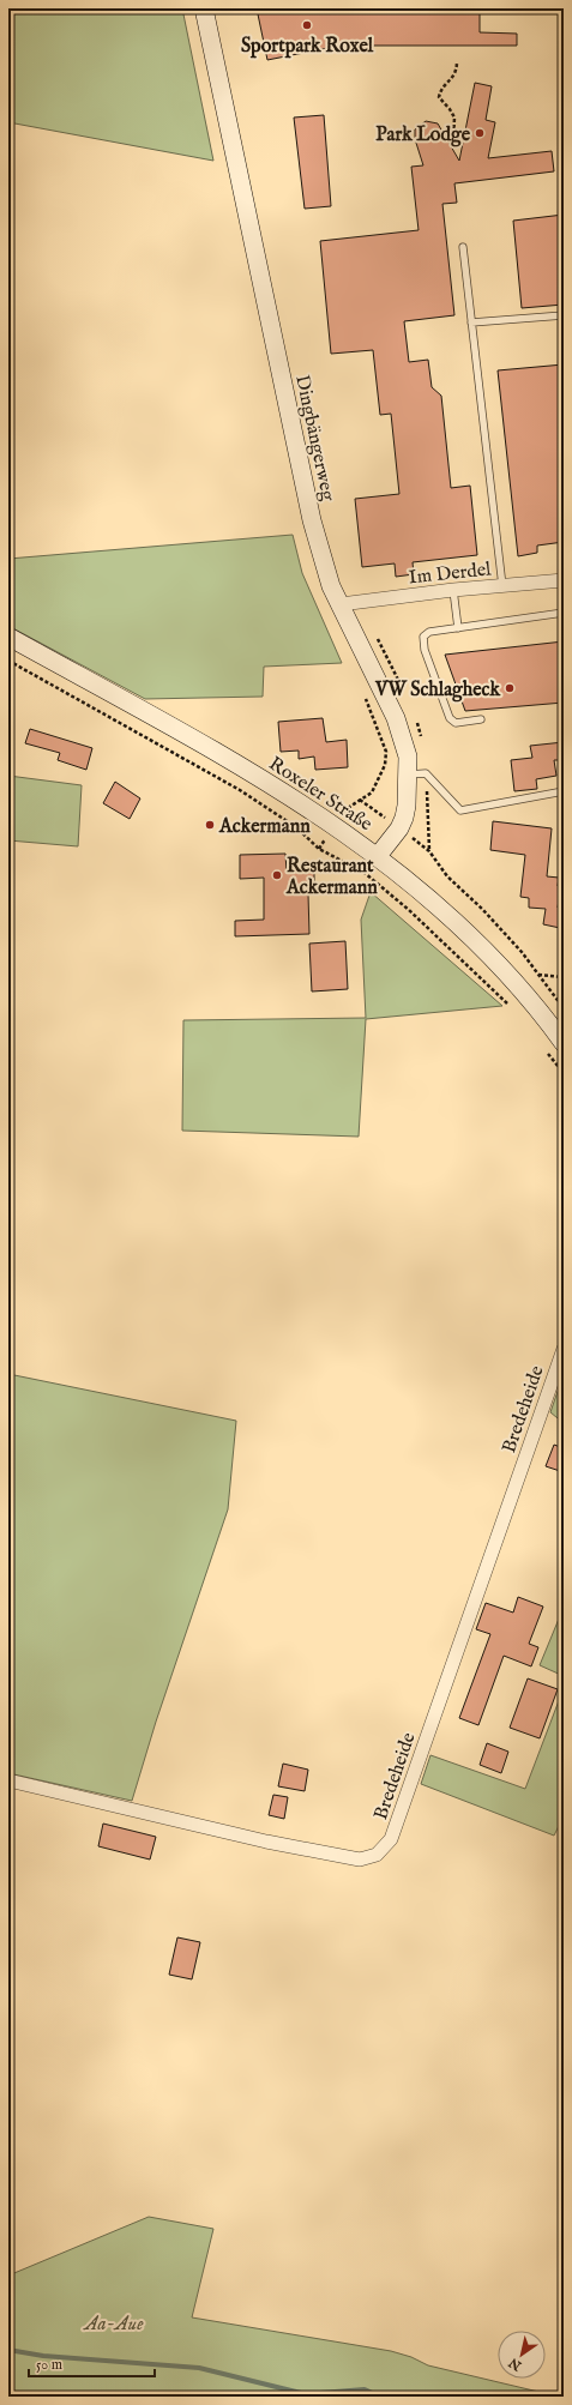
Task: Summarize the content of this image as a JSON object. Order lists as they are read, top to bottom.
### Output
{
  "streets": {
    "main road": ["Dingbängerweg", "Roxeler Straße"],
    "street": ["Im Derdel", "Bredeheide"]
  },
  "crossings": [
    ["Dingbängerweg", "Im Derdel"],
    ["Dingbängerweg", "Roxeler Straße"]
  ],
  "parks": ["Aa-Aue"],
  "places": [
    "Sportpark Roxel",
    "Park Lodge",
    "VW Schlagheck",
    "Ackermann",
    "Restaurant Ackermann"
  ],
  "scale_bar": "50 m",
  "north": "bottom left"
}
